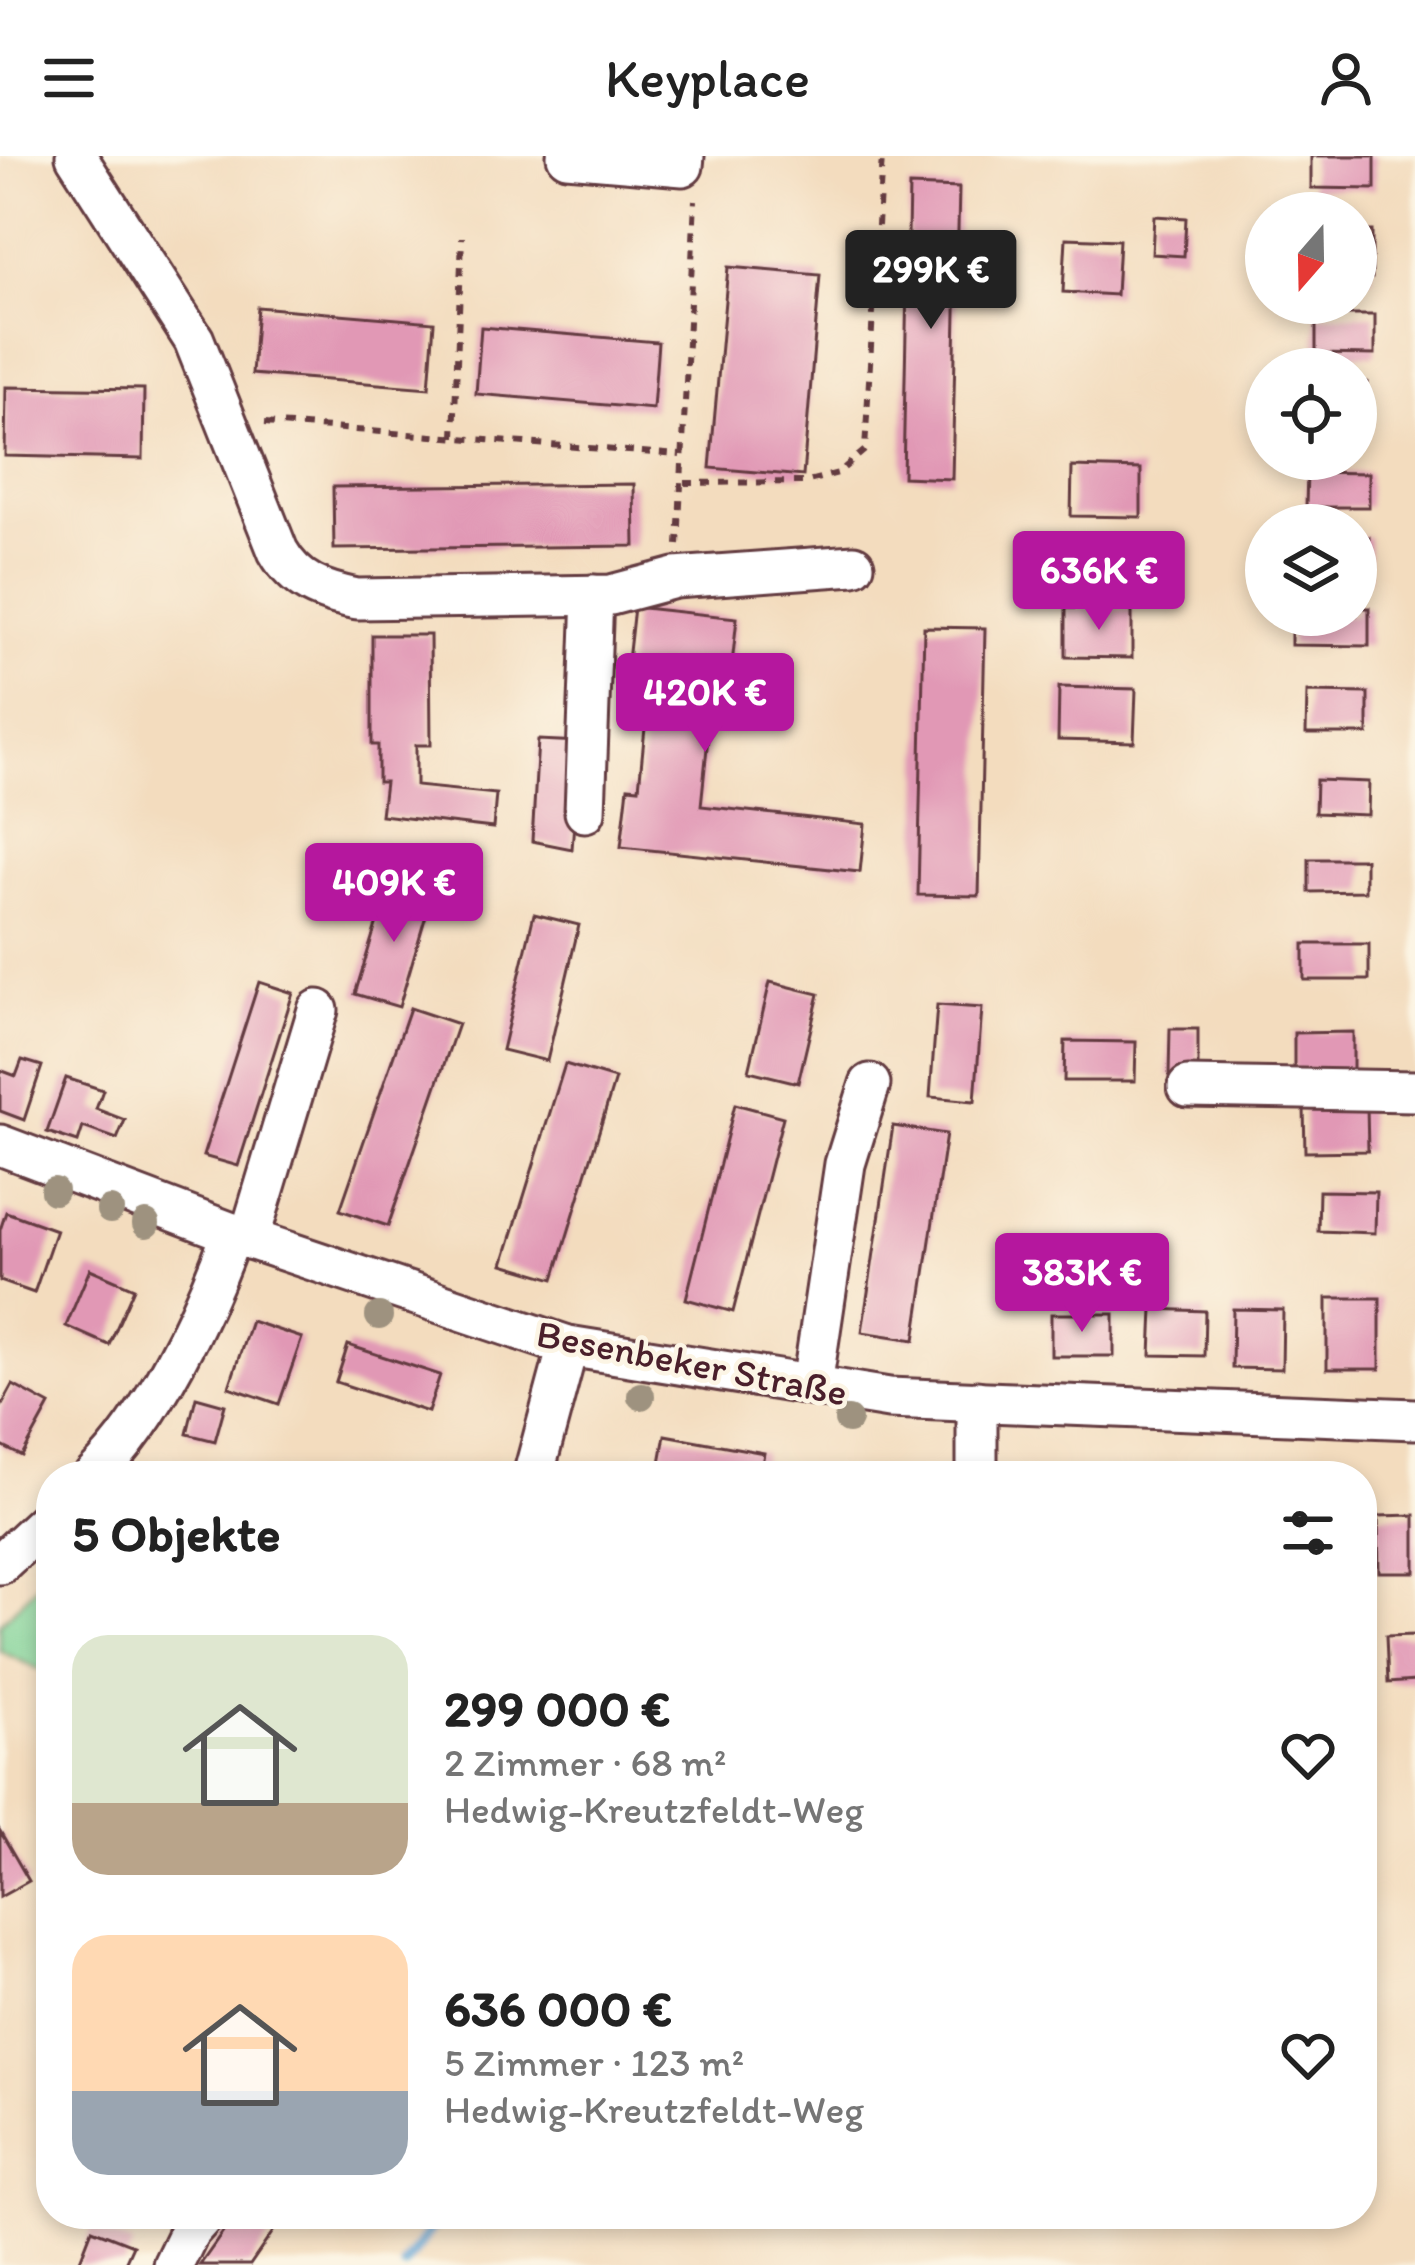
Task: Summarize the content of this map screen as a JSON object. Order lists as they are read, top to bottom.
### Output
{
  "streets": {
    "street": ["Besenbeker Straße"]
  },
  "north": "bottom",
  "page": {
    "header": "Keyplace",
    "price": [
      "299K €",
      "636K €",
      "420K €",
      "409K €",
      "383K €"
    ],
    "heading": "5 Objekte",
    "list": [
      {
        "name": "299 000 €",
        "note": "2 Zimmer · 68 m² · Hedwig-Kreutzfeldt-Weg"
      },
      {
        "name": "636 000 €",
        "note": "5 Zimmer · 123 m² · Hedwig-Kreutzfeldt-Weg"
      }
    ]
  }
}
